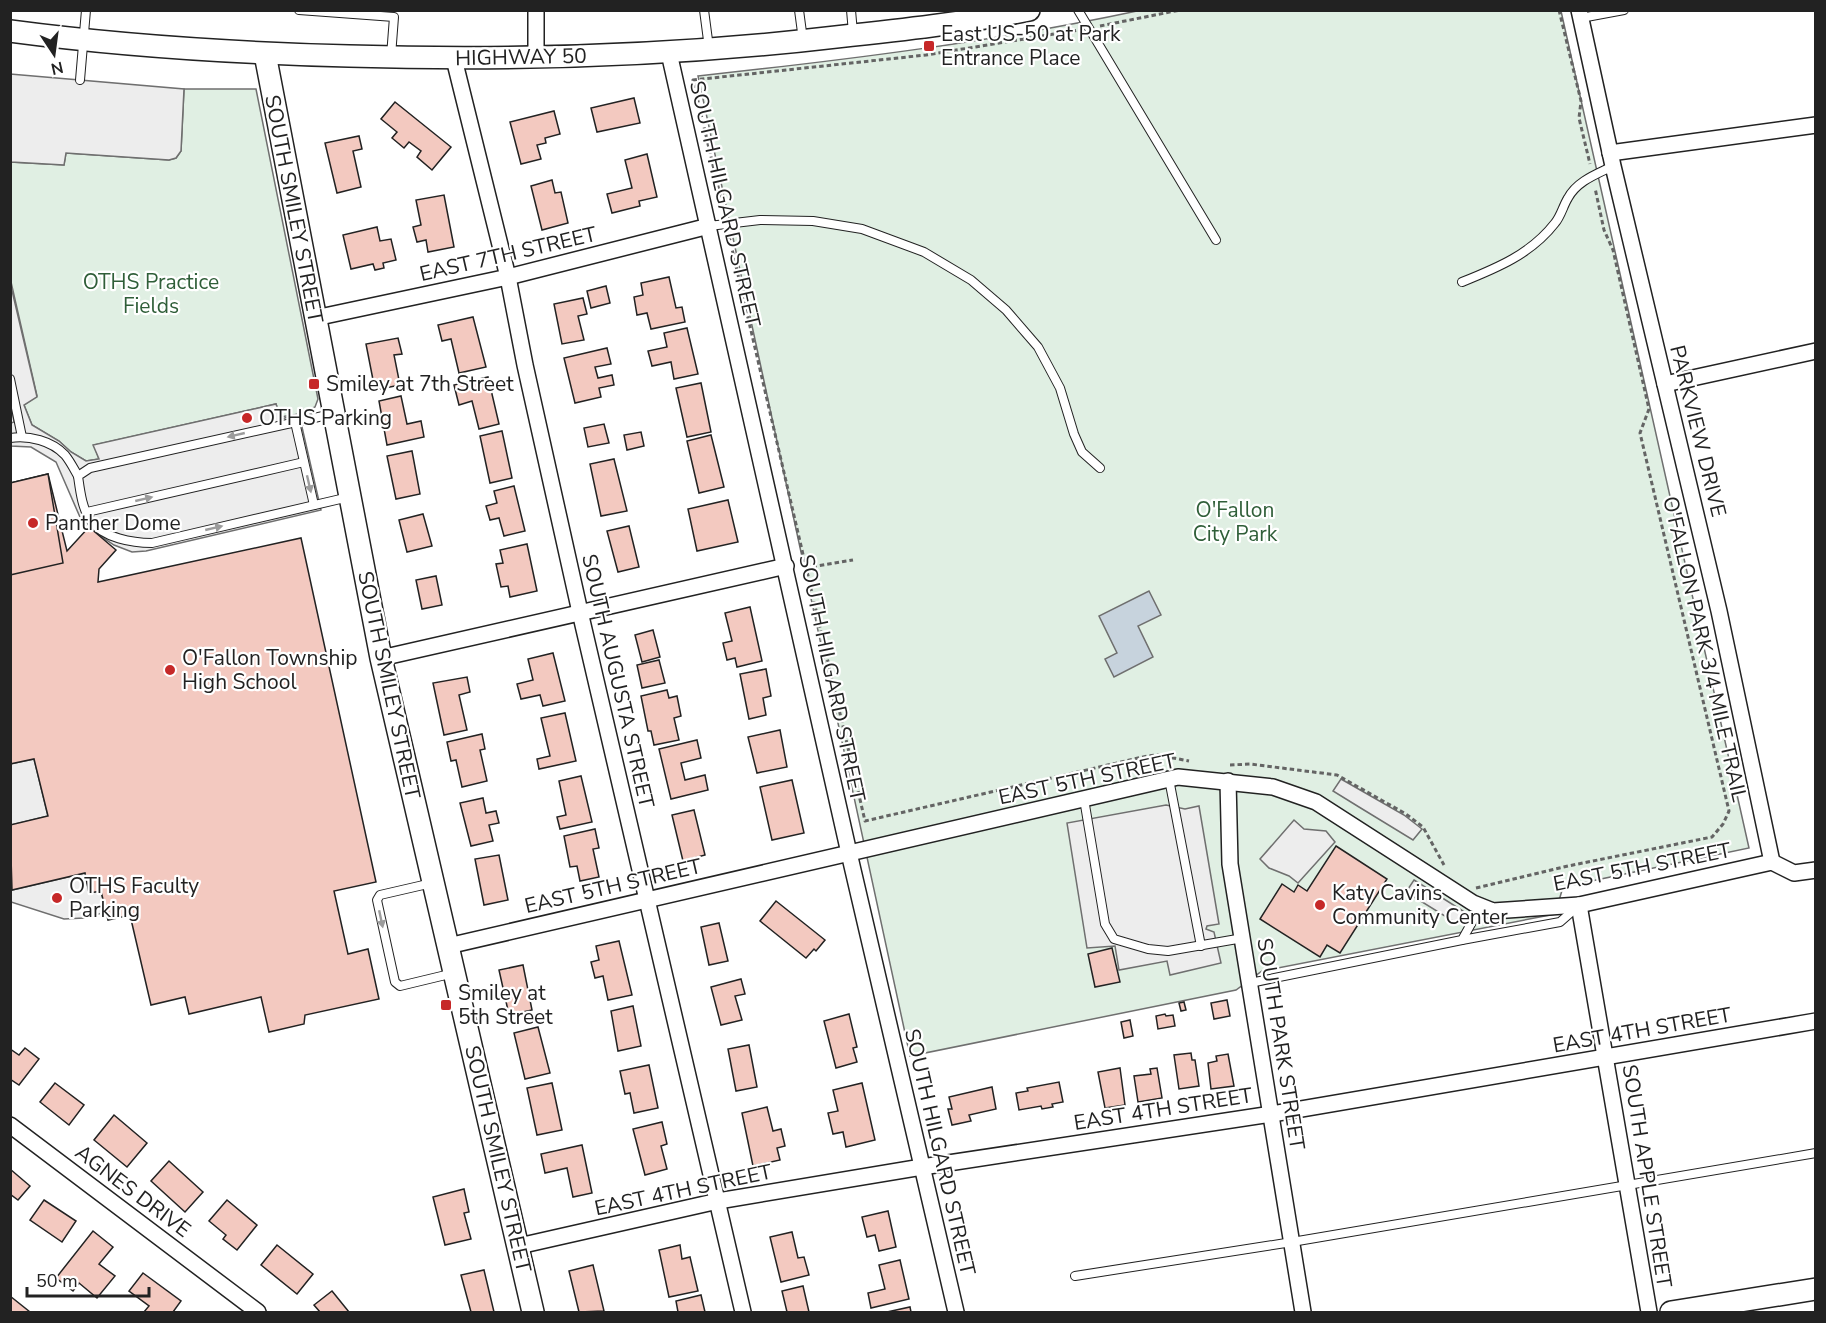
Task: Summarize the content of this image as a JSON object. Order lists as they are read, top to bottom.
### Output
{
  "streets": {
    "street": [
      "HIGHWAY 50",
      "SOUTH HILGARD STREET",
      "SOUTH SMILEY STREET",
      "EAST 7TH STREET",
      "PARKVIEW DRIVE",
      "SOUTH AUGUSTA STREET",
      "EAST 5TH STREET",
      "EAST 4TH STREET",
      "SOUTH PARK STREET",
      "SOUTH APPLE STREET",
      "AGNES DRIVE"
    ],
    "path": ["O'FALLON PARK 3/4 MILE TRAIL"]
  },
  "crossings": [
    ["HIGHWAY 50", "SOUTH HILGARD STREET"],
    ["HIGHWAY 50", "SOUTH SMILEY STREET"],
    ["HIGHWAY 50", "SOUTH AUGUSTA STREET"],
    ["SOUTH HILGARD STREET", "EAST 7TH STREET"],
    ["SOUTH HILGARD STREET", "EAST 5TH STREET"],
    ["SOUTH HILGARD STREET", "EAST 4TH STREET"],
    ["SOUTH SMILEY STREET", "EAST 7TH STREET"],
    ["SOUTH SMILEY STREET", "EAST 5TH STREET"],
    ["SOUTH SMILEY STREET", "EAST 4TH STREET"],
    ["EAST 7TH STREET", "SOUTH AUGUSTA STREET"],
    ["PARKVIEW DRIVE", "EAST 5TH STREET"],
    ["SOUTH AUGUSTA STREET", "EAST 5TH STREET"],
    ["SOUTH AUGUSTA STREET", "EAST 4TH STREET"],
    ["EAST 5TH STREET", "SOUTH PARK STREET"],
    ["EAST 5TH STREET", "SOUTH APPLE STREET"],
    ["EAST 4TH STREET", "SOUTH PARK STREET"],
    ["EAST 4TH STREET", "SOUTH APPLE STREET"]
  ],
  "parks": ["OTHS Practice Fields", "O'Fallon City Park"],
  "places": {
    "transit": ["East US-50 at Park Entrance Place", "Smiley at 7th Street", "Smiley at 5th Street"],
    "other": [
      "OTHS Parking",
      "Panther Dome",
      "O'Fallon Township High School",
      "OTHS Faculty Parking",
      "Katy Cavins Community Center"
    ]
  },
  "scale_bar": "50 m",
  "north": "bottom"
}
